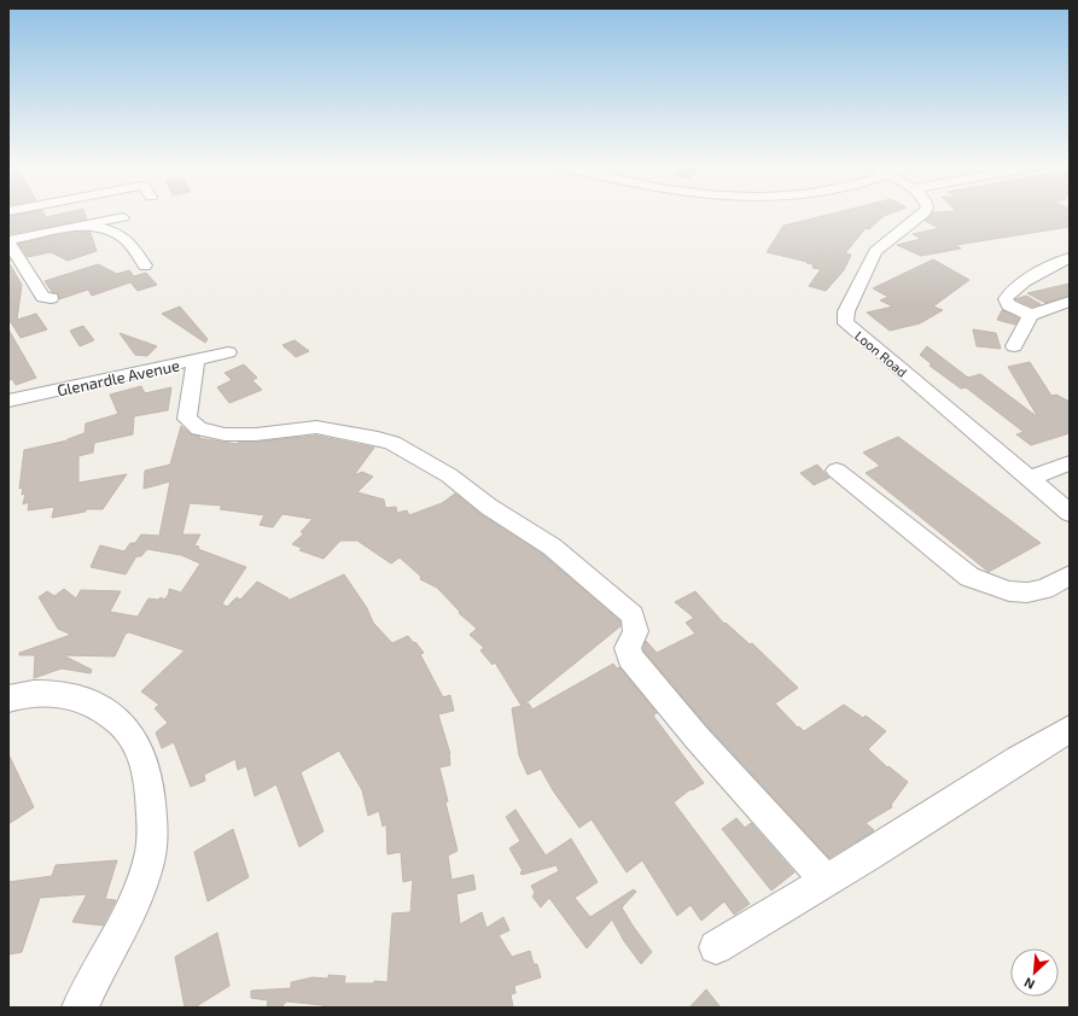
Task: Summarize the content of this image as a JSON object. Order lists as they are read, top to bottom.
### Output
{
  "streets": {
    "street": ["Loon Road", "Glenardle Avenue"]
  },
  "north": "bottom left"
}
